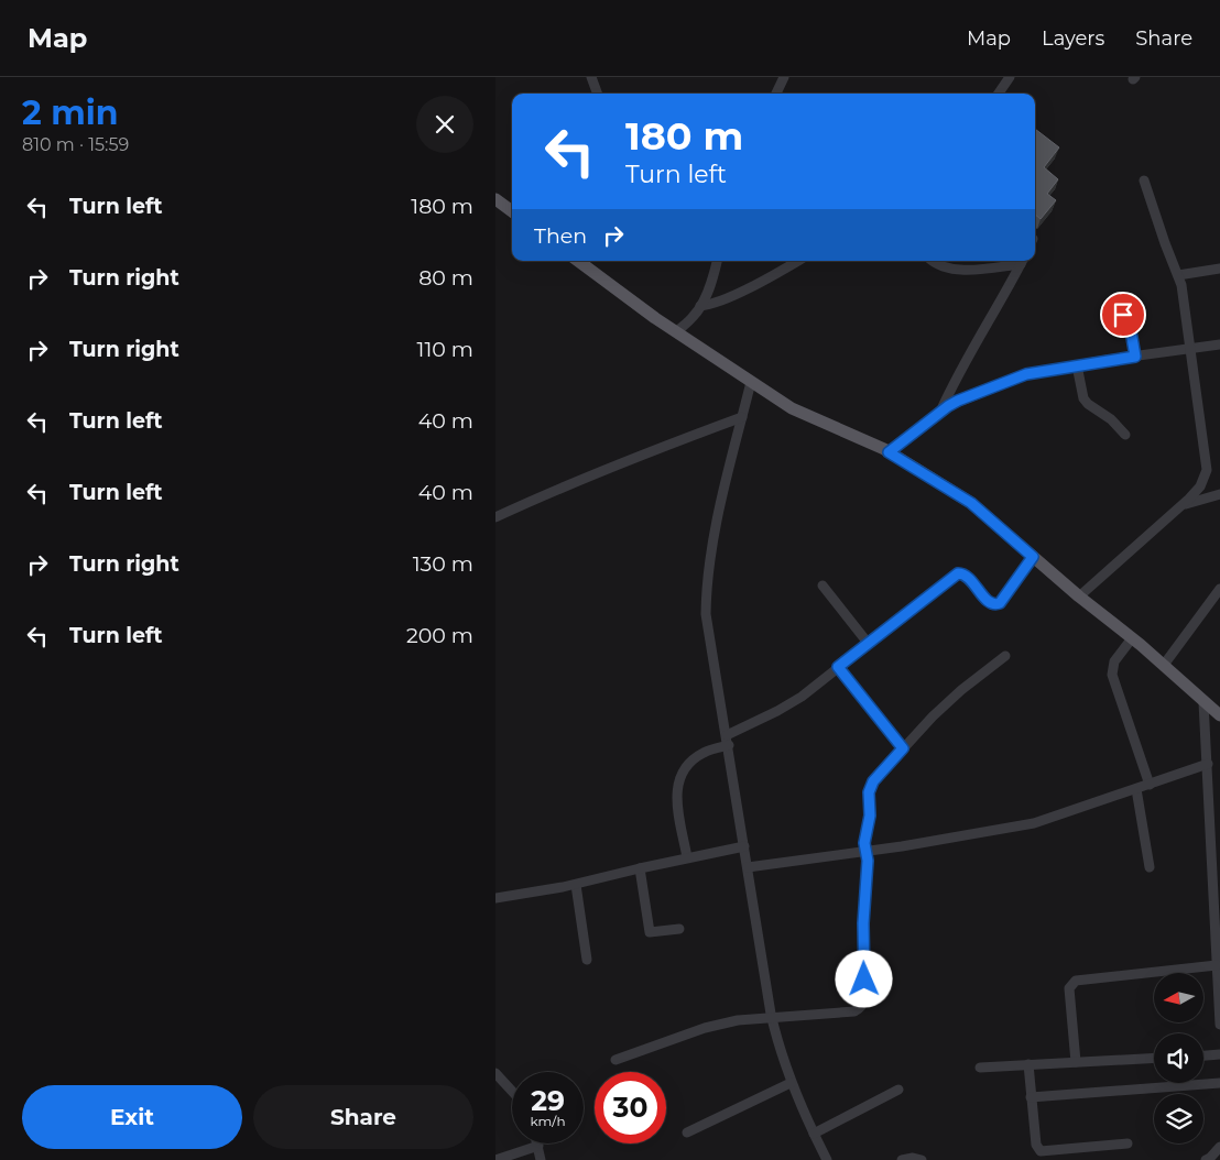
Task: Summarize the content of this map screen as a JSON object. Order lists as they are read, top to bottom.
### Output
{
  "north": "left",
  "page": {
    "header": "Map",
    "nav": ["Map", "Layers", "Share"],
    "heading": ["2 min", "810 m · 15:59"],
    "turn": ["180 m", "Turn left"],
    "list": [
      {
        "name": "Turn left",
        "value": "180 m"
      },
      {
        "name": "Turn right",
        "value": "80 m"
      },
      {
        "name": "Turn right",
        "value": "110 m"
      },
      {
        "name": "Turn left",
        "value": "40 m"
      },
      {
        "name": "Turn left",
        "value": "40 m"
      },
      {
        "name": "Turn right",
        "value": "130 m"
      },
      {
        "name": "Turn left",
        "value": "200 m"
      }
    ],
    "then": "Then",
    "speed": "29 km/h",
    "limit": "30",
    "buttons": ["Exit", "Share"]
  }
}
